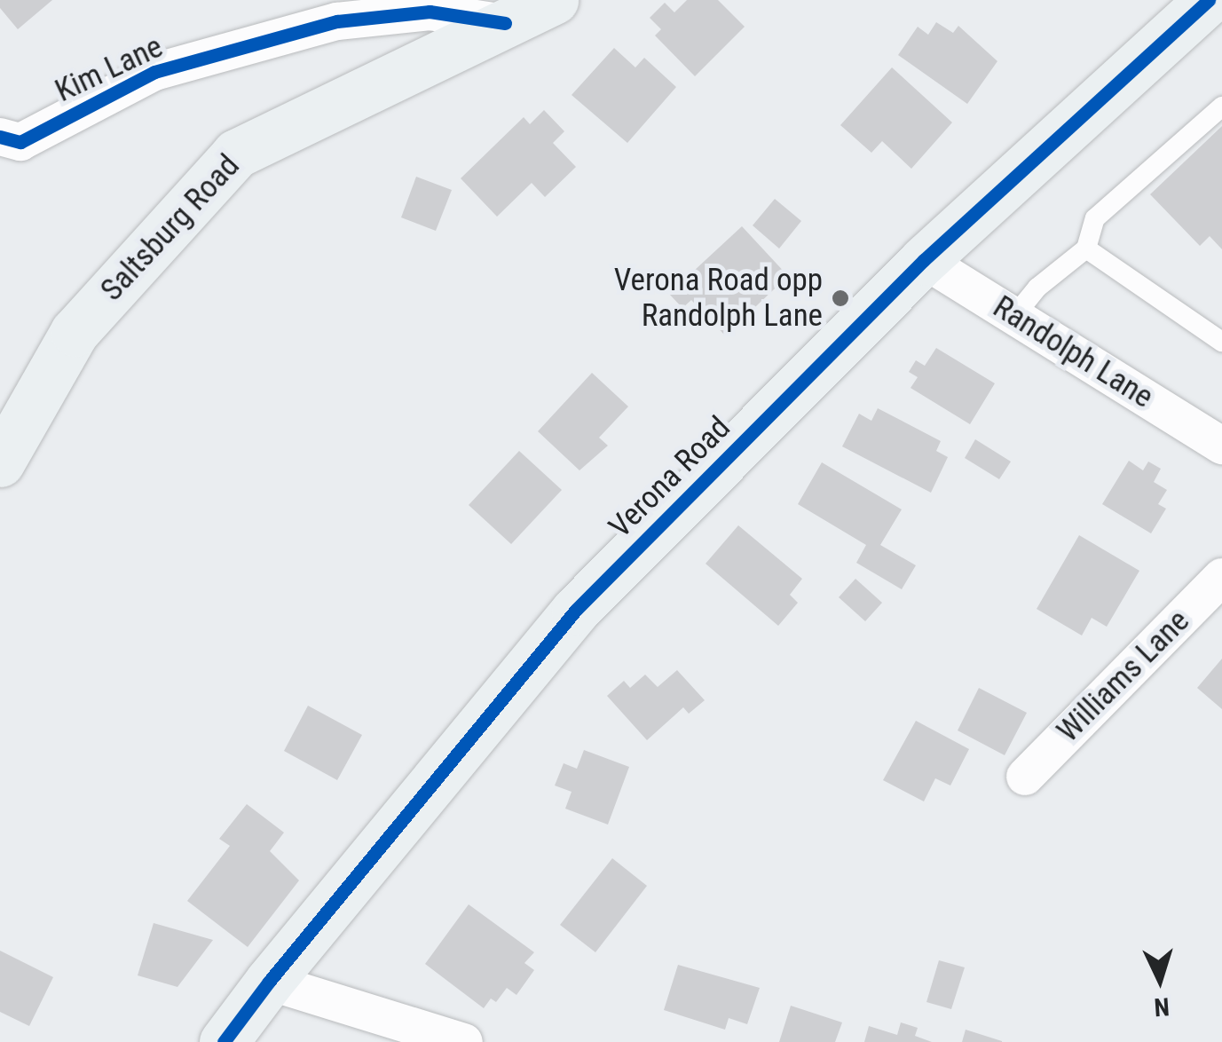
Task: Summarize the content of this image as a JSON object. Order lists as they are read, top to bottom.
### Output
{
  "streets": {
    "street": [
      "Kim Lane",
      "Saltsburg Road",
      "Randolph Lane",
      "Verona Road",
      "Williams Lane"
    ]
  },
  "crossings": [
    ["Kim Lane", "Saltsburg Road"],
    ["Randolph Lane", "Verona Road"]
  ],
  "places": ["Verona Road opp Randolph Lane"],
  "north": "bottom"
}
